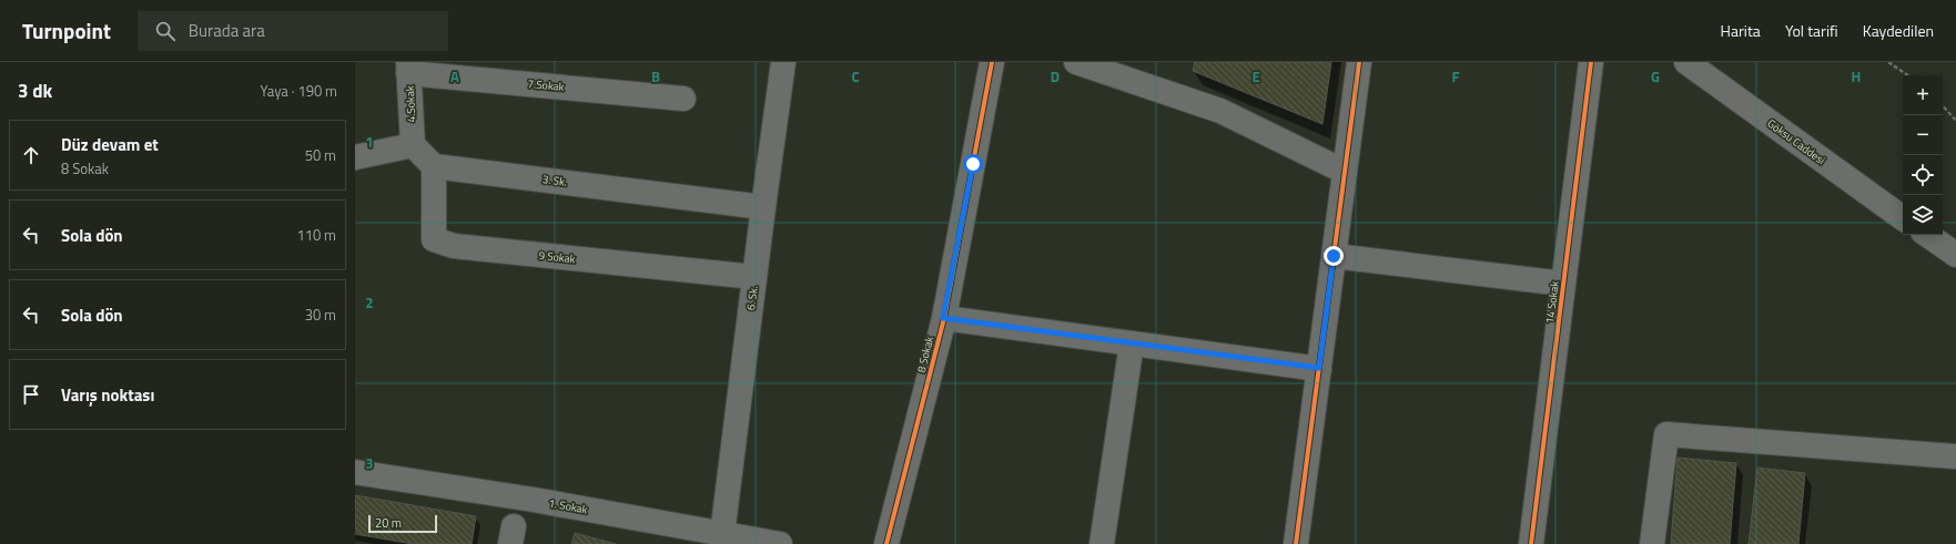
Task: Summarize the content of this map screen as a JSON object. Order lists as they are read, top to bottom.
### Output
{
  "streets": {
    "street": [
      "7.Sokak",
      "4.Sokak",
      "Göksu Caddesi",
      "3. Sk.",
      "9 Sokak",
      "6. Sk.",
      "14 Sokak",
      "8 Sokak",
      "1. Sokak"
    ]
  },
  "crossings": [
    ["7.Sokak", "4.Sokak"],
    ["3. Sk.", "9 Sokak"],
    ["3. Sk.", "6. Sk."],
    ["9 Sokak", "6. Sk."],
    ["6. Sk.", "1. Sokak"]
  ],
  "scale_bar": "20 m",
  "page": {
    "header": "Turnpoint",
    "search": "Burada ara",
    "nav": ["Harita", "Yol tarifi", "Kaydedilen"],
    "heading": ["3 dk", "Yaya · 190 m"],
    "map_buttons": ["+", "−"],
    "list": [
      ["Düz devam et", "8 Sokak", "50 m"],
      ["Sola dön", "110 m"],
      ["Sola dön", "30 m"],
      "Varış noktası"
    ],
    "scale": "20 m"
  },
  "grid": {
    "columns": [
      "A",
      "B",
      "C",
      "D",
      "E",
      "F",
      "G",
      "H"
    ],
    "rows": ["1", "2", "3"]
  }
}
